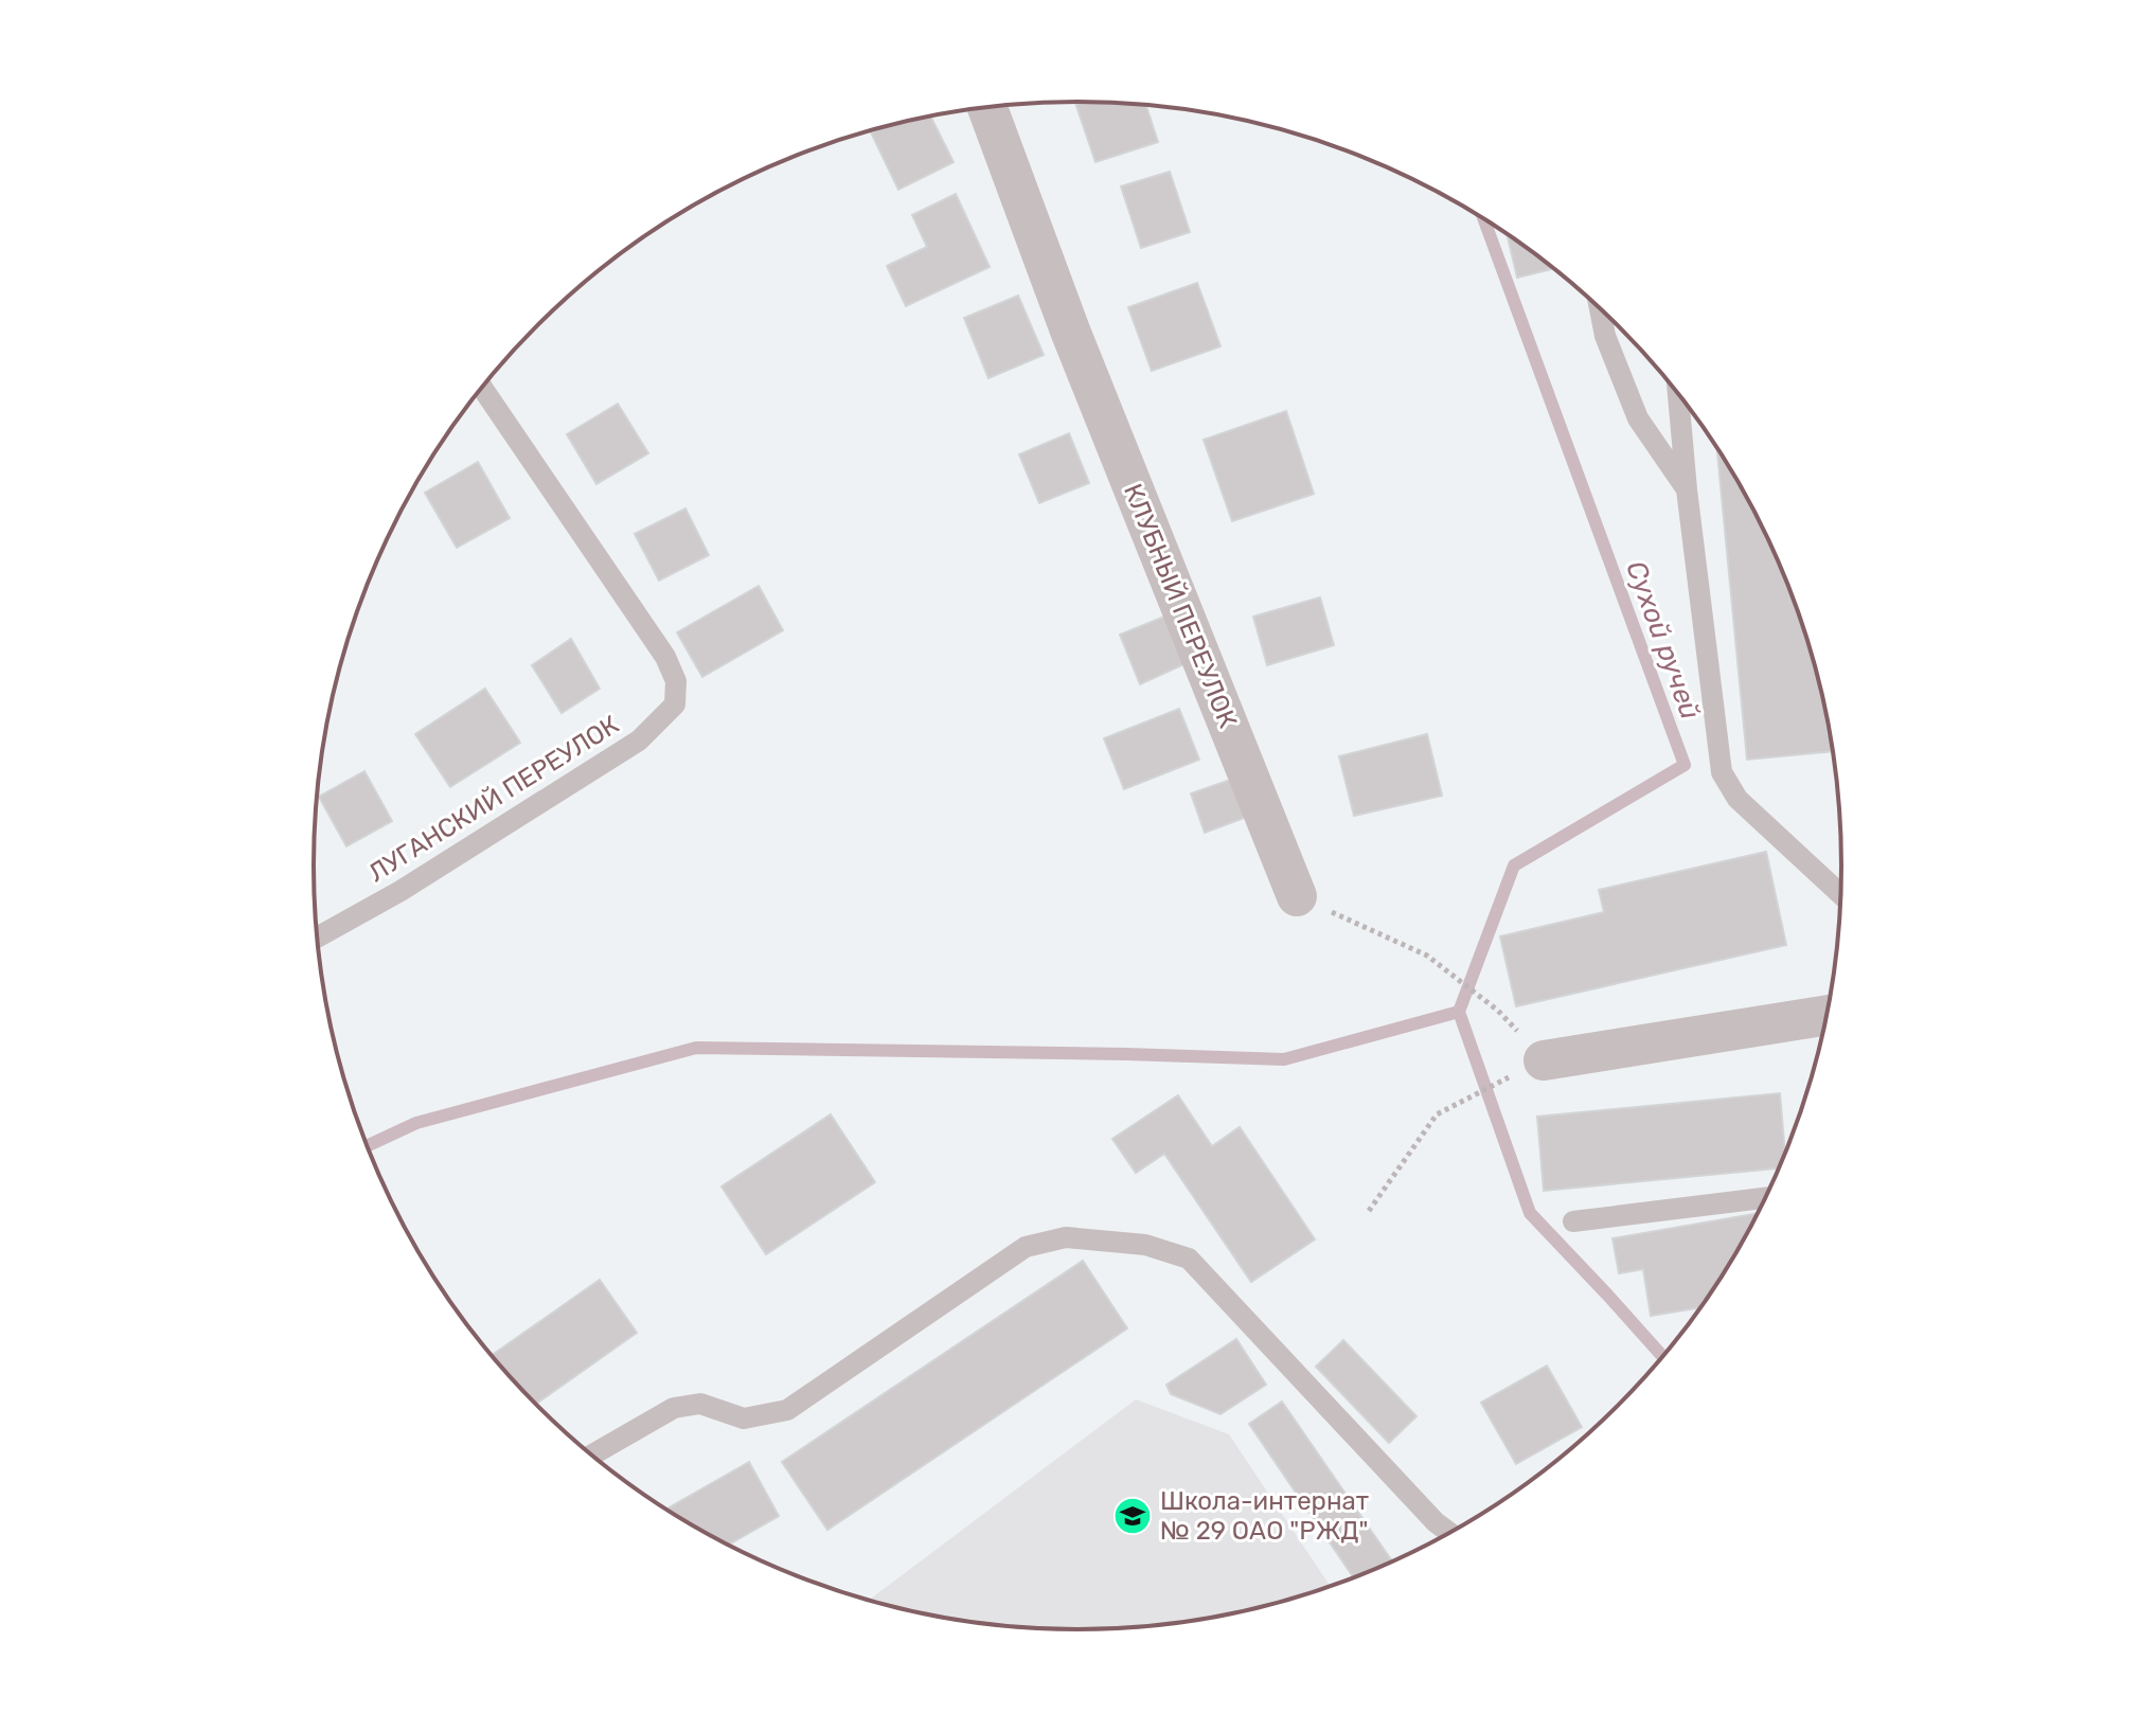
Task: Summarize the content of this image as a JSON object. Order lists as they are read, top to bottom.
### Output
{
  "streets": {
    "street": ["КЛУБНЫЙ ПЕРЕУЛОК"],
    "lane": ["ЛУГАНСКИЙ ПЕРЕУЛОК"]
  },
  "water": ["Сухой ручей"],
  "places": {
    "school or university": ["Школа-интернат № 29 ОАО \"РЖД\""]
  }
}
